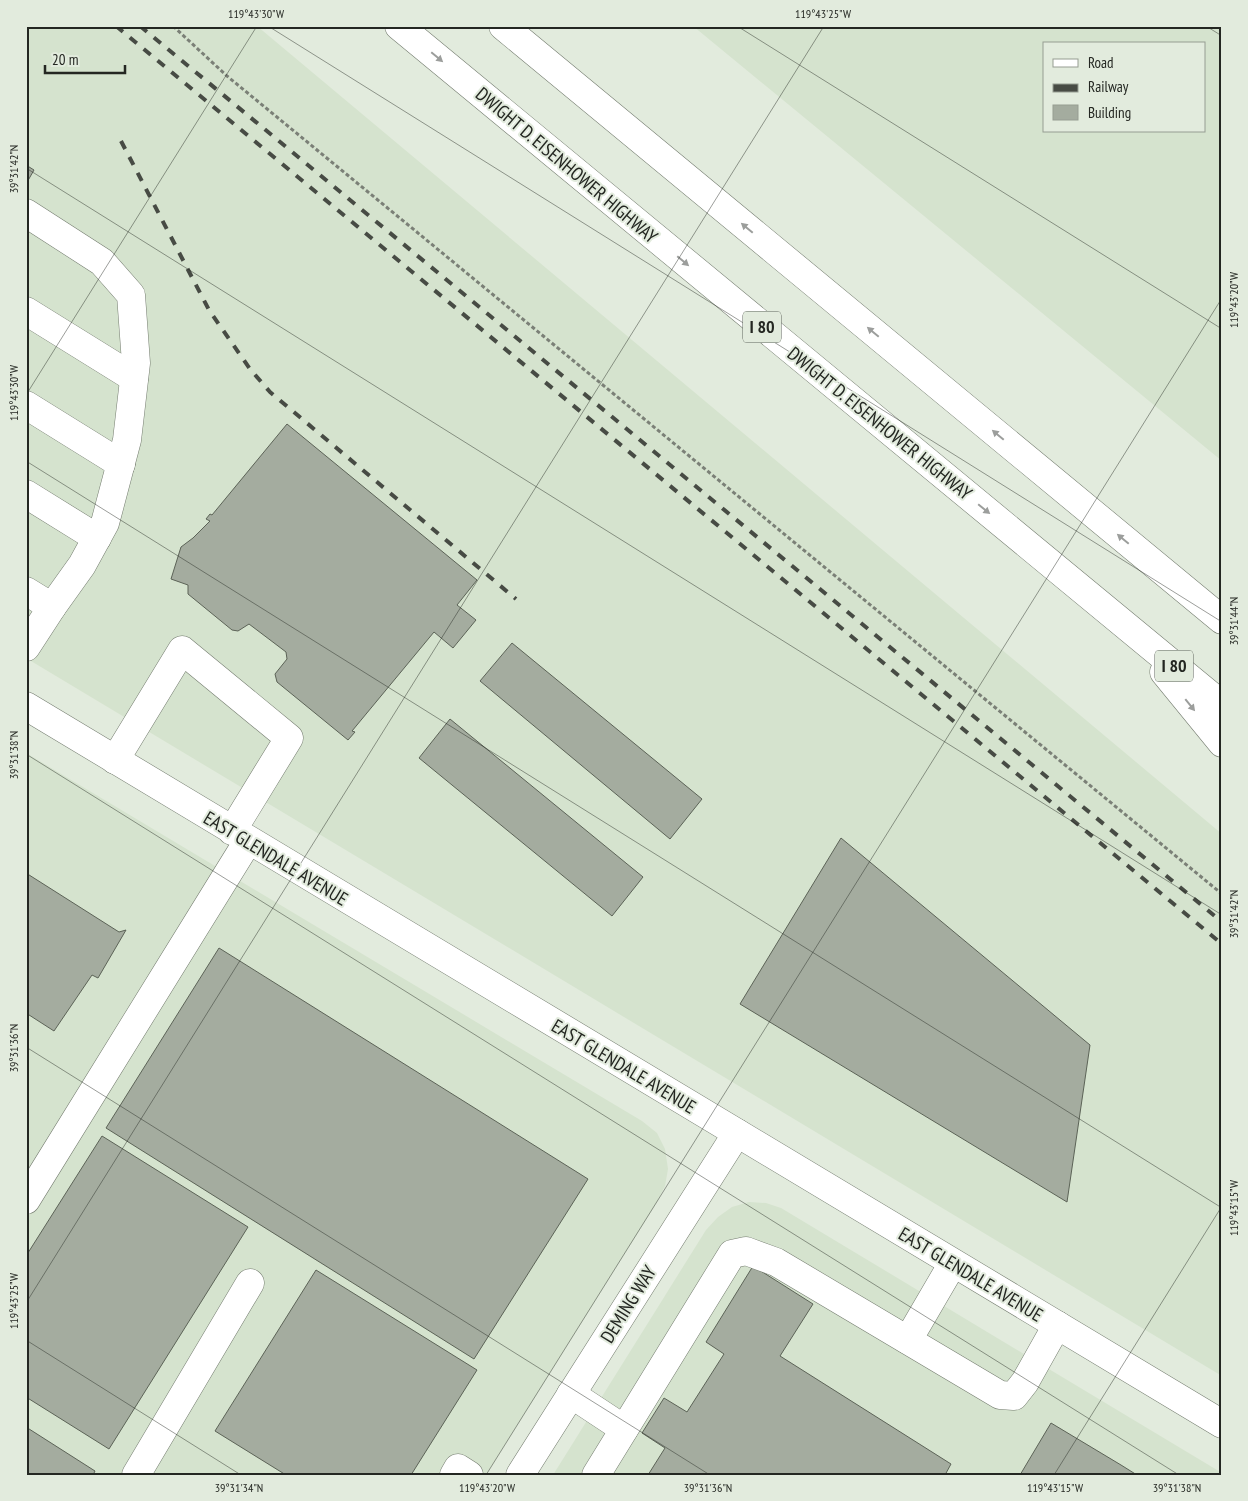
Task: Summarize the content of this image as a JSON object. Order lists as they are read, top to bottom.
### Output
{
  "streets": {
    "main road": [
      "DWIGHT D. EISENHOWER HIGHWAY",
      "I 80",
      "EAST GLENDALE AVENUE",
      "DEMING WAY"
    ]
  },
  "crossings": [
    ["EAST GLENDALE AVENUE", "DEMING WAY"]
  ],
  "legend": ["Road", "Railway", "Building"],
  "scale_bar": "20 m",
  "coordinates": [
    "119°43'30\"W",
    "119°43'25\"W",
    "39°31'42\"N",
    "119°43'20\"W",
    "39°31'44\"N",
    "39°31'38\"N",
    "39°31'36\"N",
    "119°43'15\"W",
    "39°31'34\"N"
  ]
}
